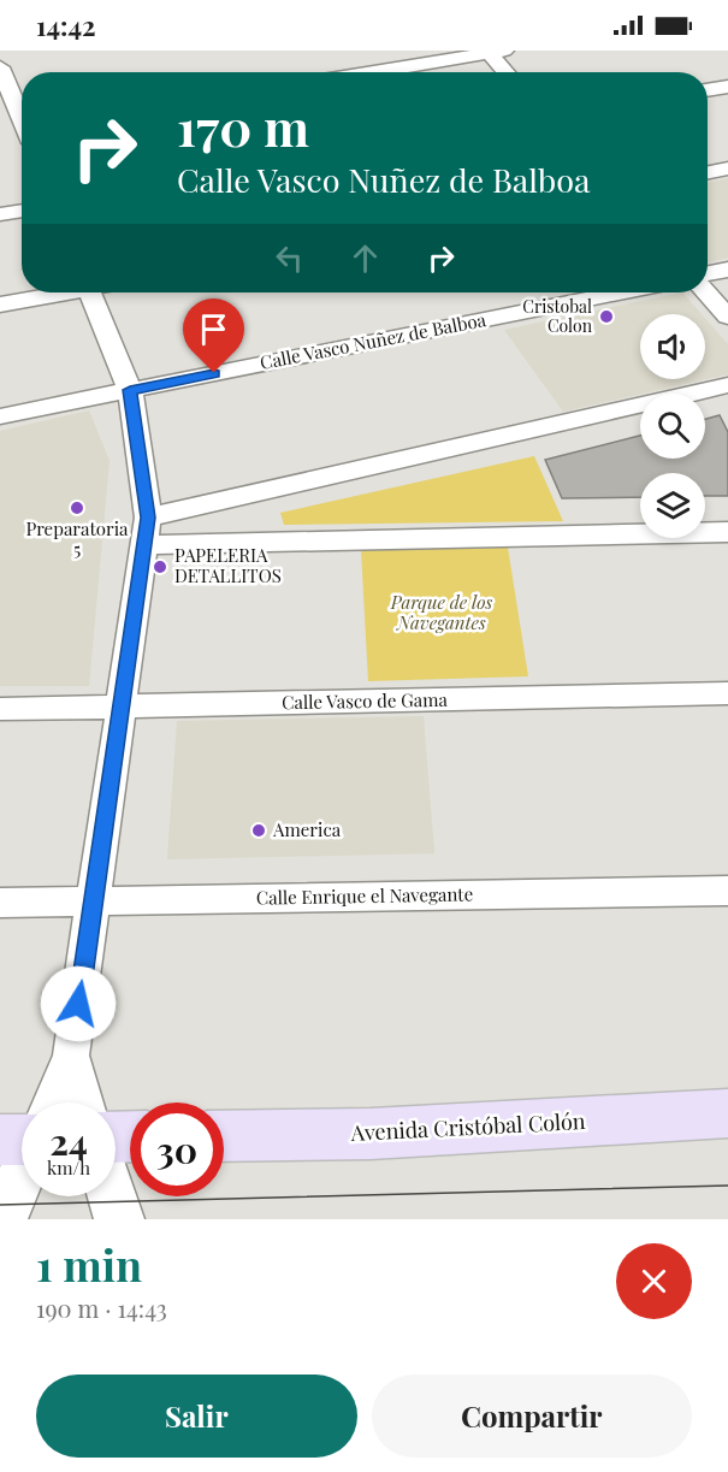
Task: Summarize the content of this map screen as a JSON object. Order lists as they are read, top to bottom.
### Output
{
  "streets": {
    "main road": ["Avenida Cristóbal Colón"],
    "street": ["Calle Vasco Nuñez de Balboa", "Calle Vasco de Gama", "Calle Enrique el Navegante"]
  },
  "parks": ["Parque de los Navegantes"],
  "places": [
    "Cristobal Colon",
    "Preparatoria 5",
    "PAPELERIA DETALLITOS",
    "America"
  ],
  "page": {
    "status": "14:42",
    "turn": ["170 m", "Calle Vasco Nuñez de Balboa"],
    "speed": "24 km/h",
    "limit": "30",
    "heading": ["1 min", "190 m · 14:43"],
    "buttons": ["Salir", "Compartir"]
  }
}
